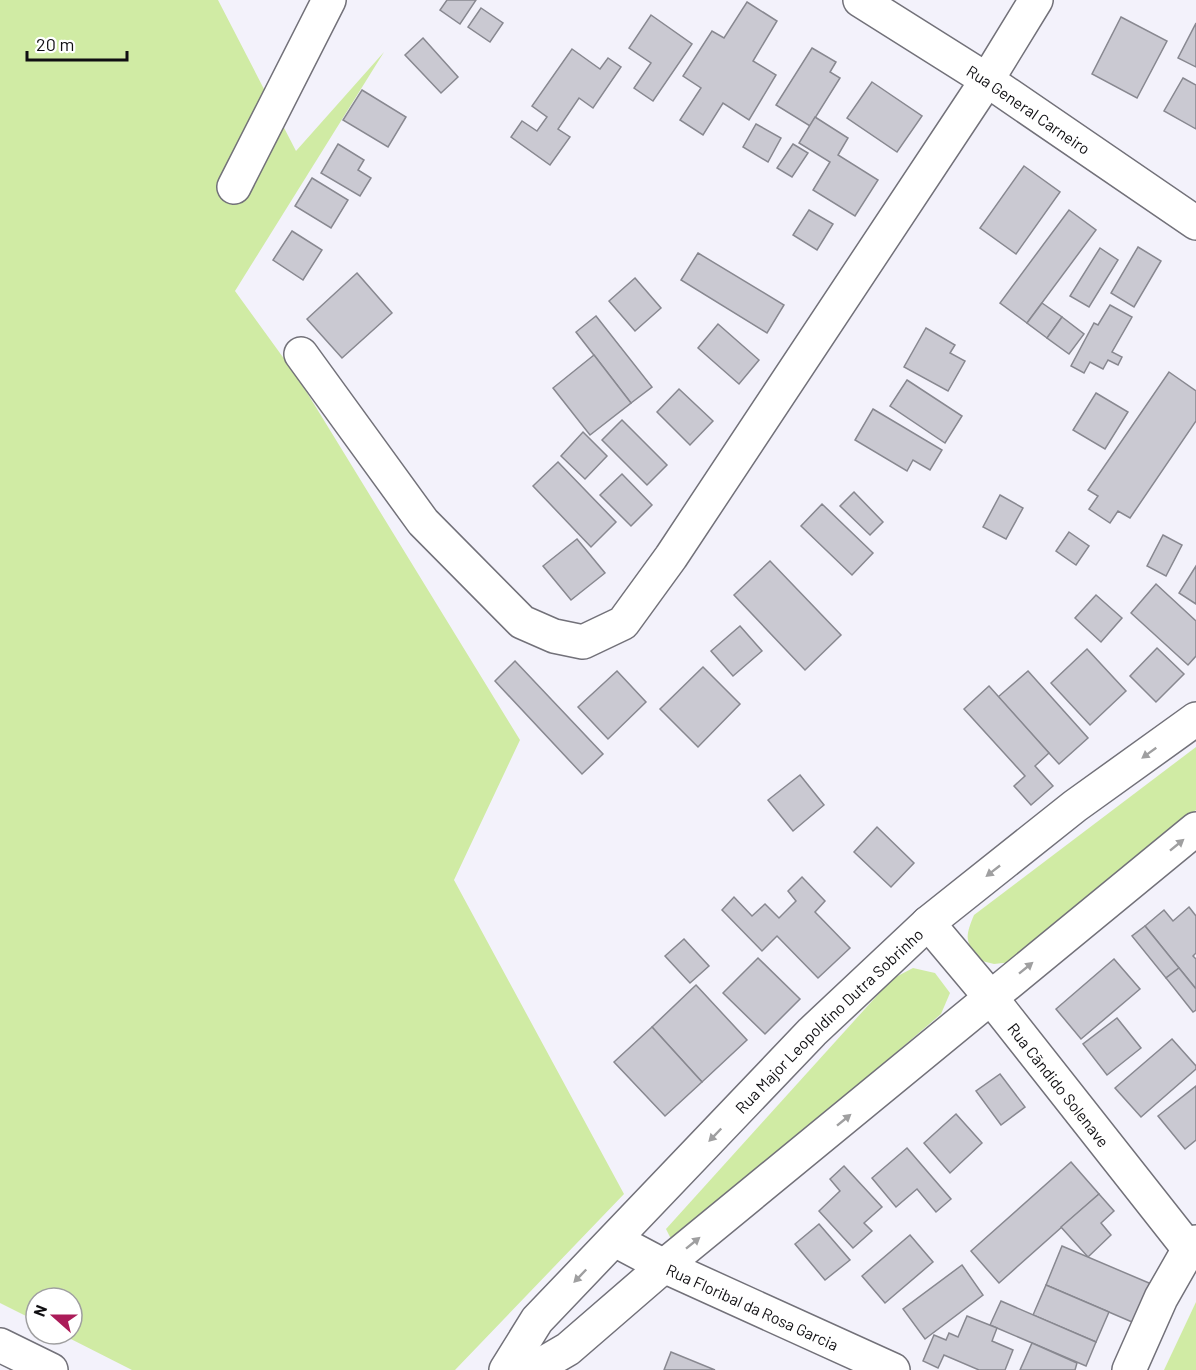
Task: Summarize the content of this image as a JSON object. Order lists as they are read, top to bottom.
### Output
{
  "streets": {
    "street": [
      "Rua General Carneiro",
      "Rua Major Leopoldino Dutra Sobrinho",
      "Rua Cãndido Solenave",
      "Rua Floribal da Rosa Garcia"
    ]
  },
  "crossings": [
    ["Rua Major Leopoldino Dutra Sobrinho", "Rua Cãndido Solenave"],
    ["Rua Major Leopoldino Dutra Sobrinho", "Rua Floribal da Rosa Garcia"]
  ],
  "scale_bar": "20 m",
  "north": "left"
}
